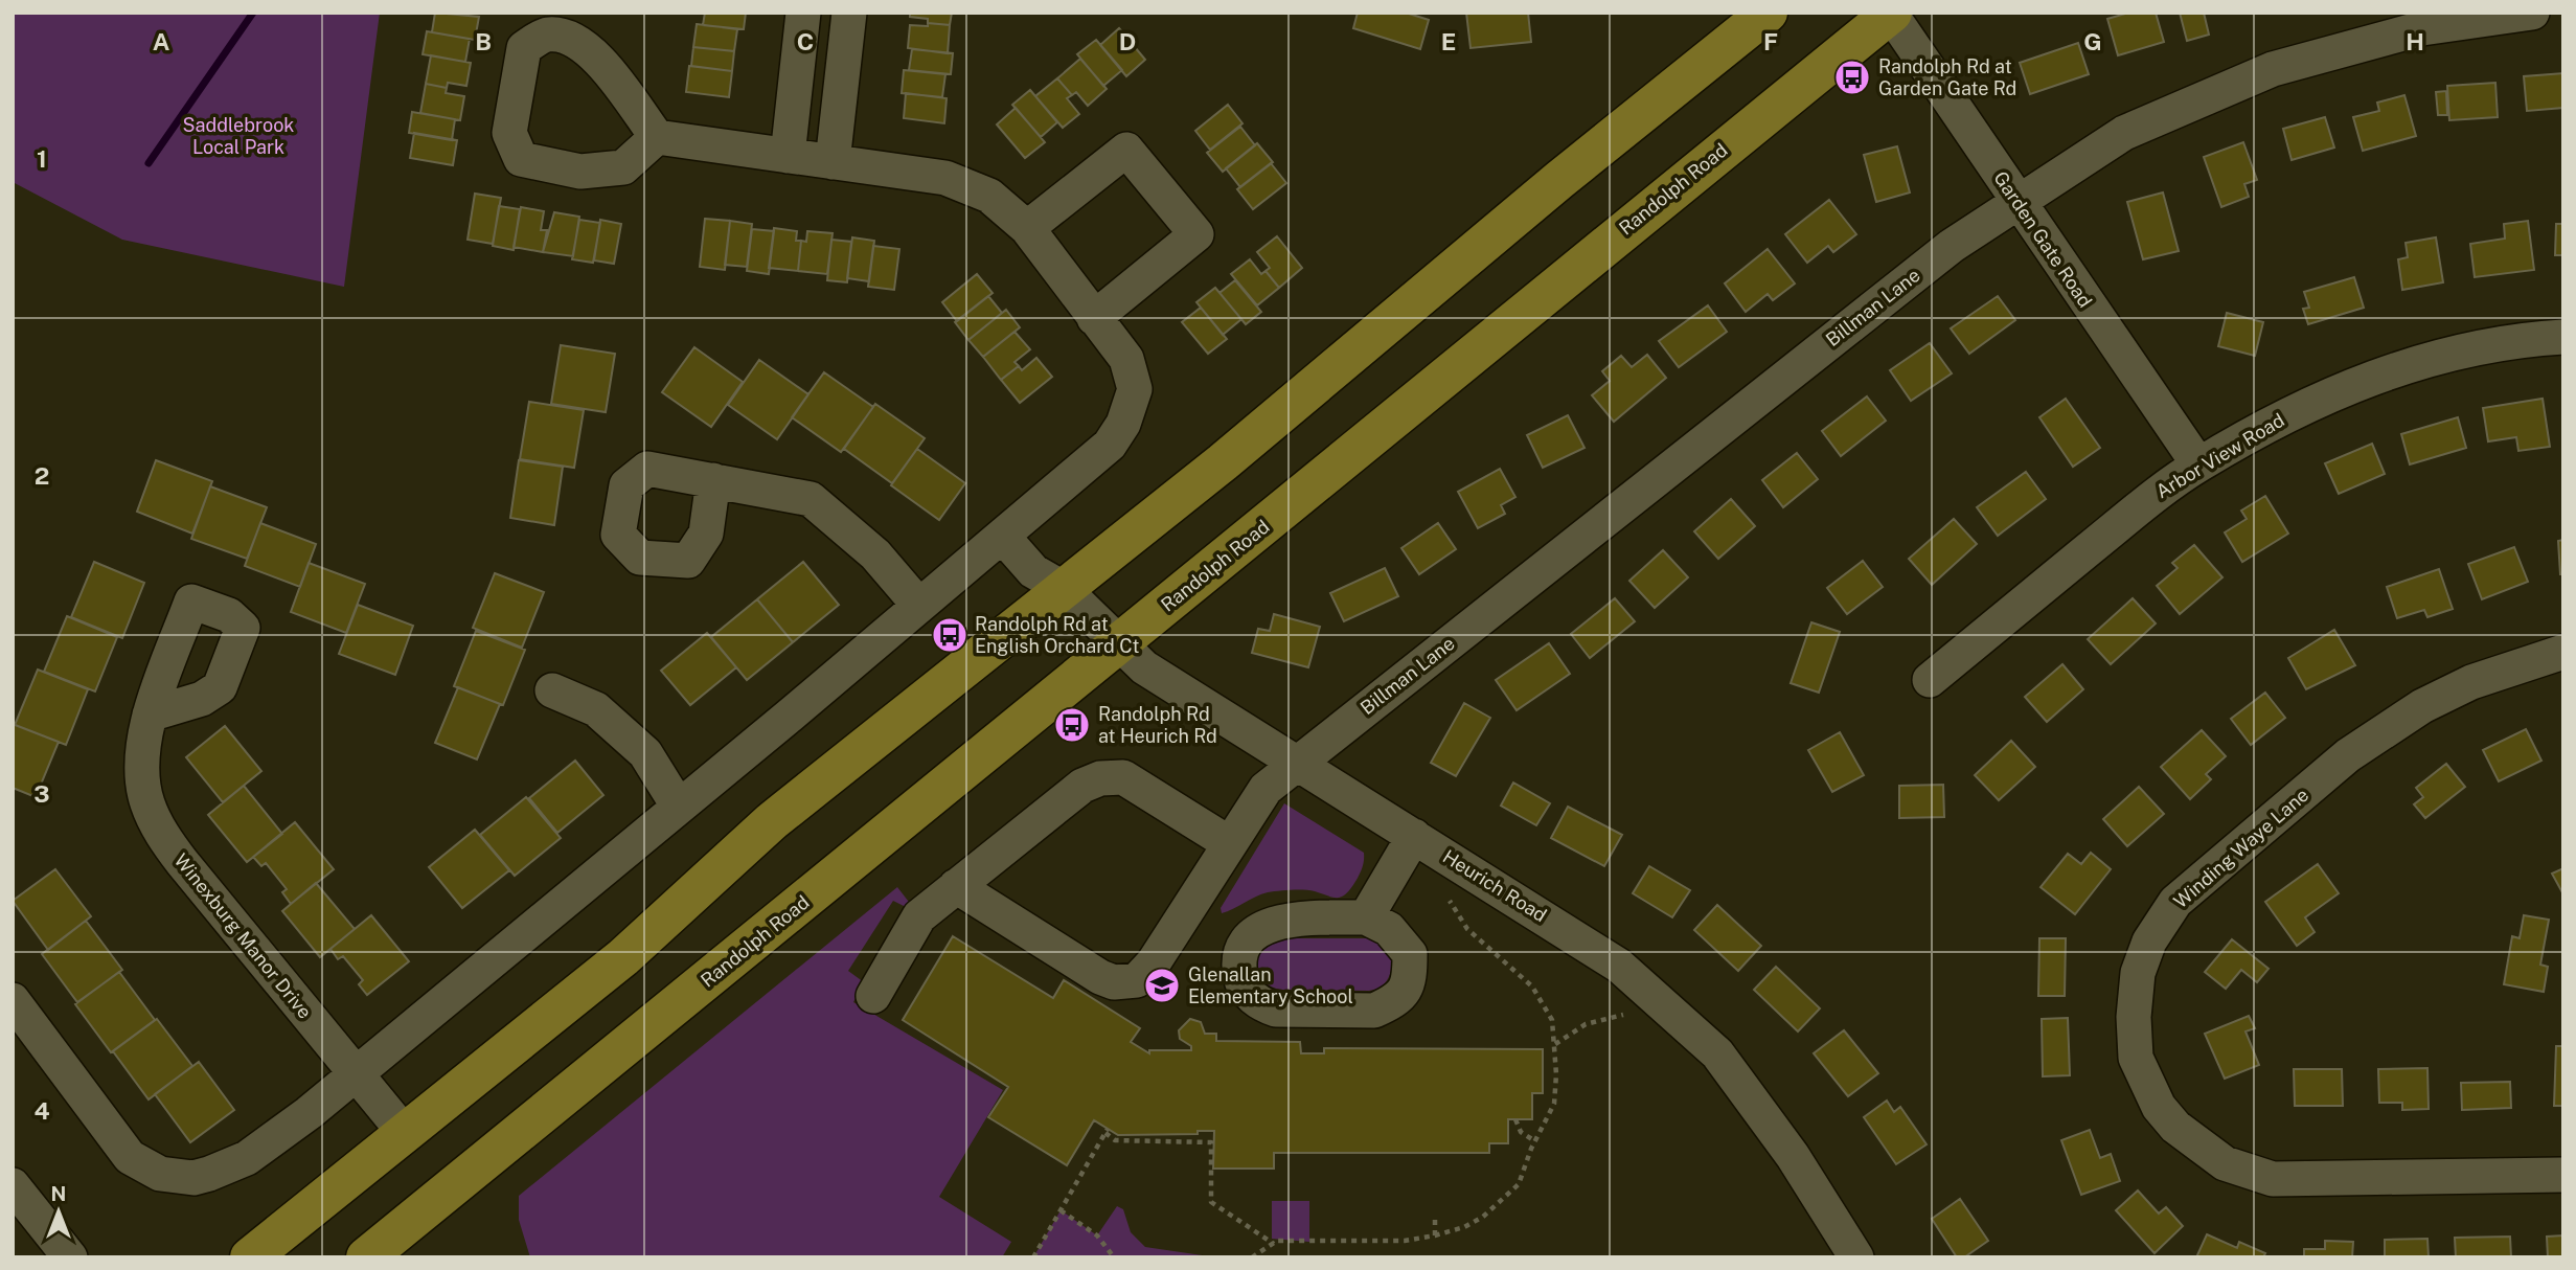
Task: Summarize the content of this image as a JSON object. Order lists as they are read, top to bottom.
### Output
{
  "streets": {
    "main road": ["Randolph Road"],
    "street": [
      "Garden Gate Road",
      "Billman Lane",
      "Arbor View Road",
      "Winding Waye Lane",
      "Heurich Road",
      "Winexburg Manor Drive"
    ]
  },
  "crossings": [
    ["Randolph Road", "Garden Gate Road"],
    ["Randolph Road", "Heurich Road"],
    ["Garden Gate Road", "Billman Lane"],
    ["Garden Gate Road", "Arbor View Road"],
    ["Billman Lane", "Heurich Road"]
  ],
  "parks": ["Saddlebrook Local Park"],
  "places": {
    "bus stop": ["Randolph Rd at Garden Gate Rd", "Randolph Rd at English Orchard Ct", "Randolph Rd at Heurich Rd"],
    "school or university": ["Glenallan Elementary School"]
  },
  "north": "top",
  "grid": {
    "columns": [
      "A",
      "B",
      "C",
      "D",
      "E",
      "F",
      "G",
      "H"
    ],
    "rows": [
      "1",
      "2",
      "3",
      "4"
    ]
  }
}
